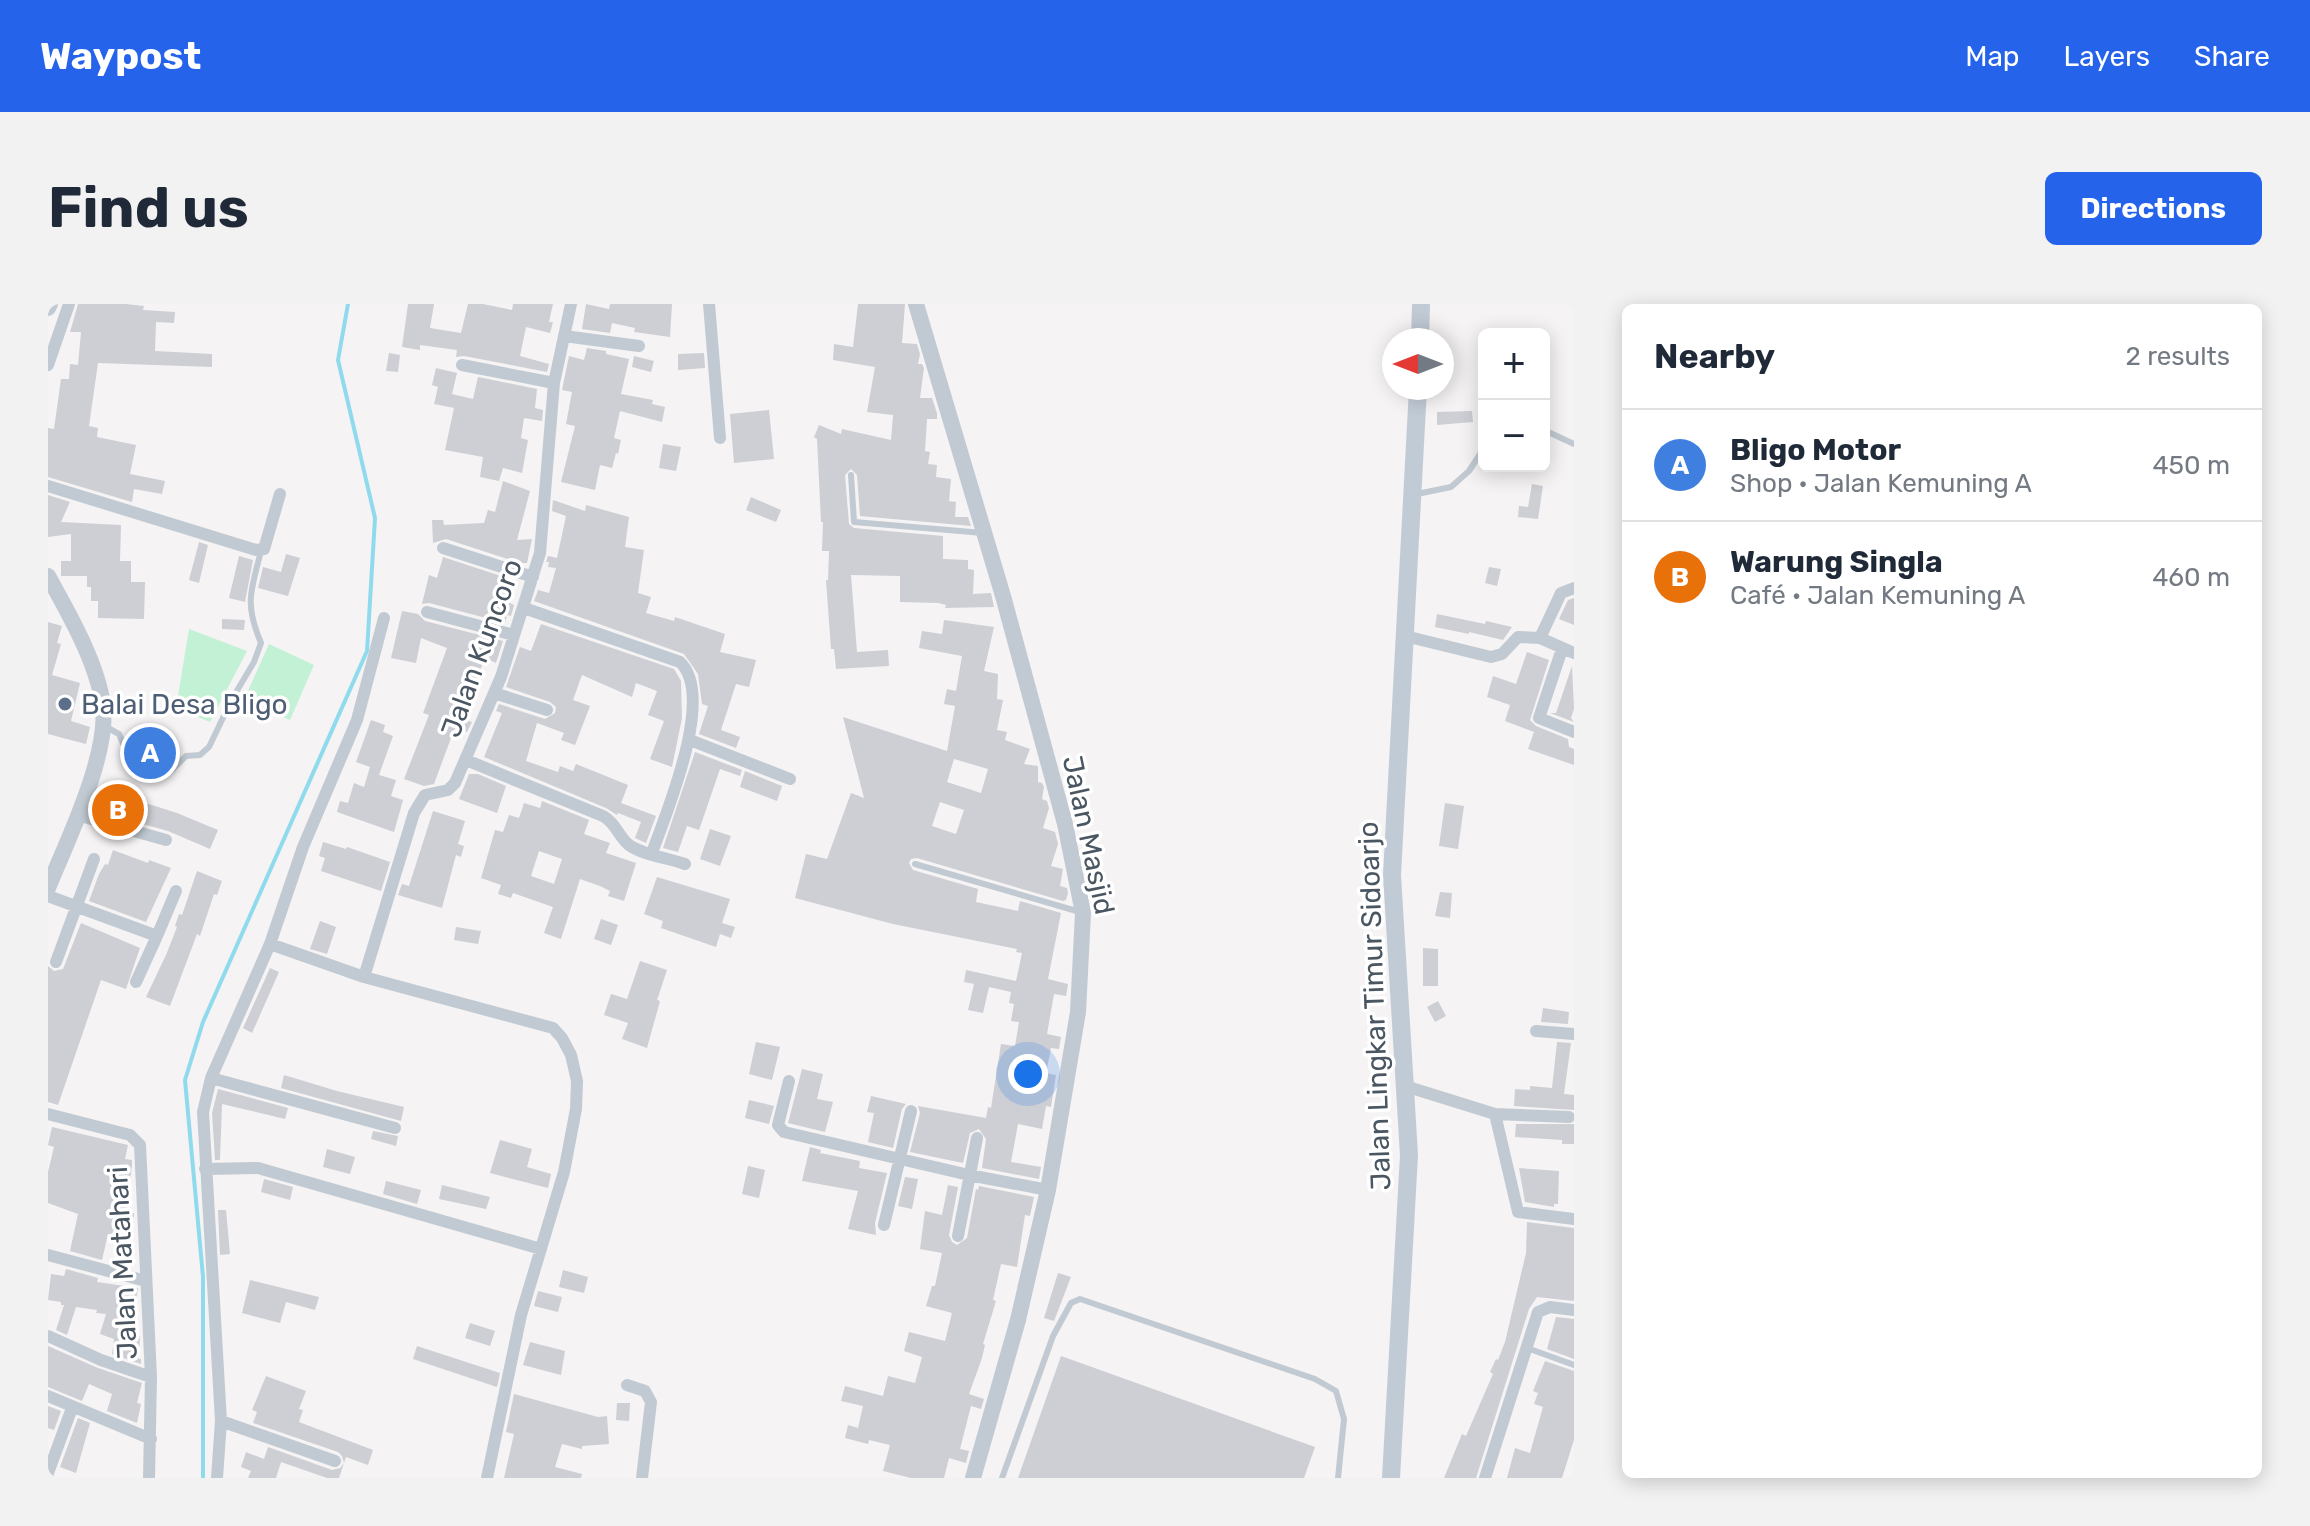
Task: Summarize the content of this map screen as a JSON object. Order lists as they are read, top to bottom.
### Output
{
  "streets": {
    "main road": ["Jalan Lingkar Timur Sidoarjo"],
    "street": ["Jalan Kuncoro", "Jalan Masjid", "Jalan Matahari"]
  },
  "places": ["Balai Desa Bligo"],
  "north": "left",
  "page": {
    "header": "Waypost",
    "nav": ["Map", "Layers", "Share"],
    "buttons": "Directions",
    "title": "Find us",
    "heading": ["Nearby", "2 results"],
    "map_buttons": ["+", "−"],
    "list": [
      {
        "mark": "A",
        "name": "Bligo Motor",
        "note": "Shop · Jalan Kemuning A",
        "value": "450 m"
      },
      {
        "mark": "B",
        "name": "Warung Singla",
        "note": "Café · Jalan Kemuning A",
        "value": "460 m"
      }
    ],
    "pins": ["A", "B"]
  }
}
